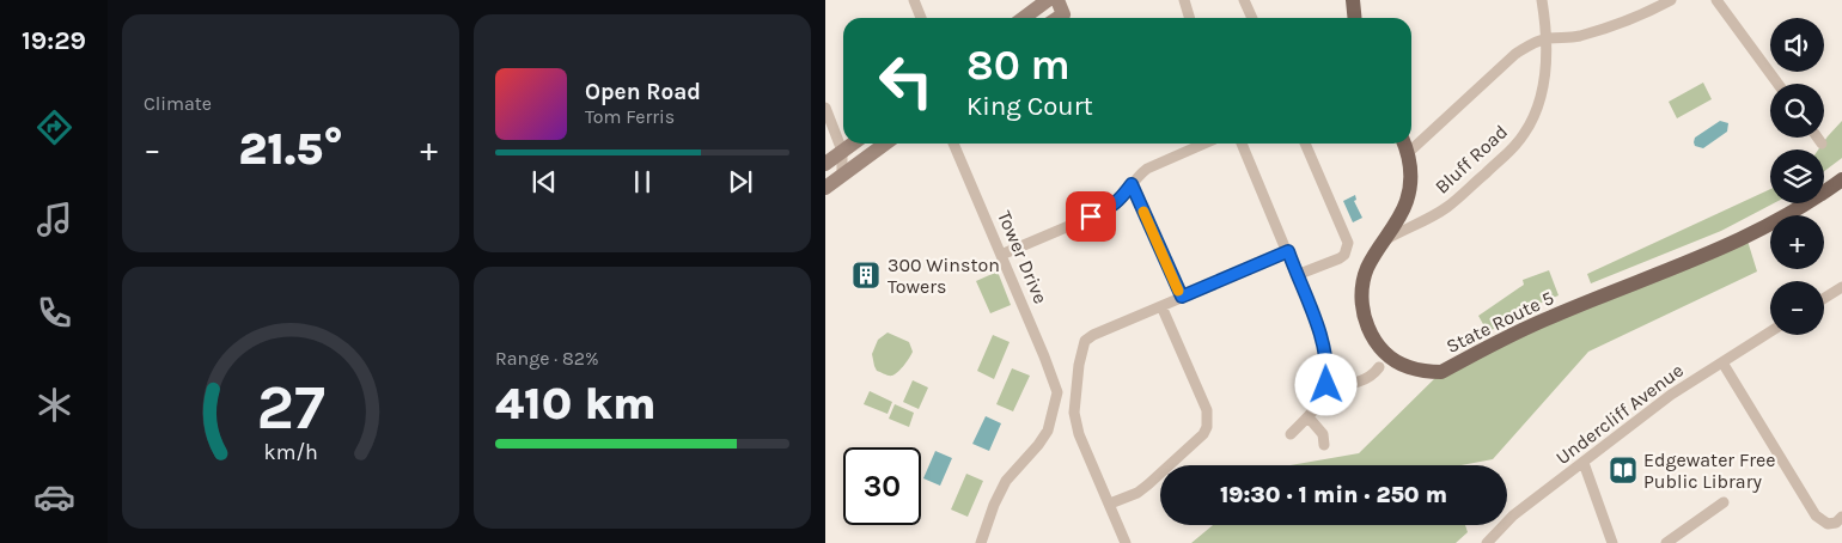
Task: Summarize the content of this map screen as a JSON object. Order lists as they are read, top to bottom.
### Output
{
  "streets": {
    "main road": ["State Route 5"],
    "street": ["Bluff Road", "Tower Drive", "Undercliff Avenue"]
  },
  "crossings": [
    ["Bluff Road", "State Route 5"]
  ],
  "places": {
    "building": ["300 Winston Towers"],
    "library": ["Edgewater Free Public Library"]
  },
  "page": {
    "tabs": "19:29",
    "tile": [
      "Climate",
      ["Range · 82%", "410 km"]
    ],
    "map_buttons": ["+", "−"],
    "turn": ["80 m", "King Court"],
    "song": ["Open Road", "Tom Ferris"],
    "heat": ["−", "21.5°", "+"],
    "limit": "30",
    "trip": "19:30 · 1 min · 250 m",
    "gauge": ["27", "km/h"]
  }
}
